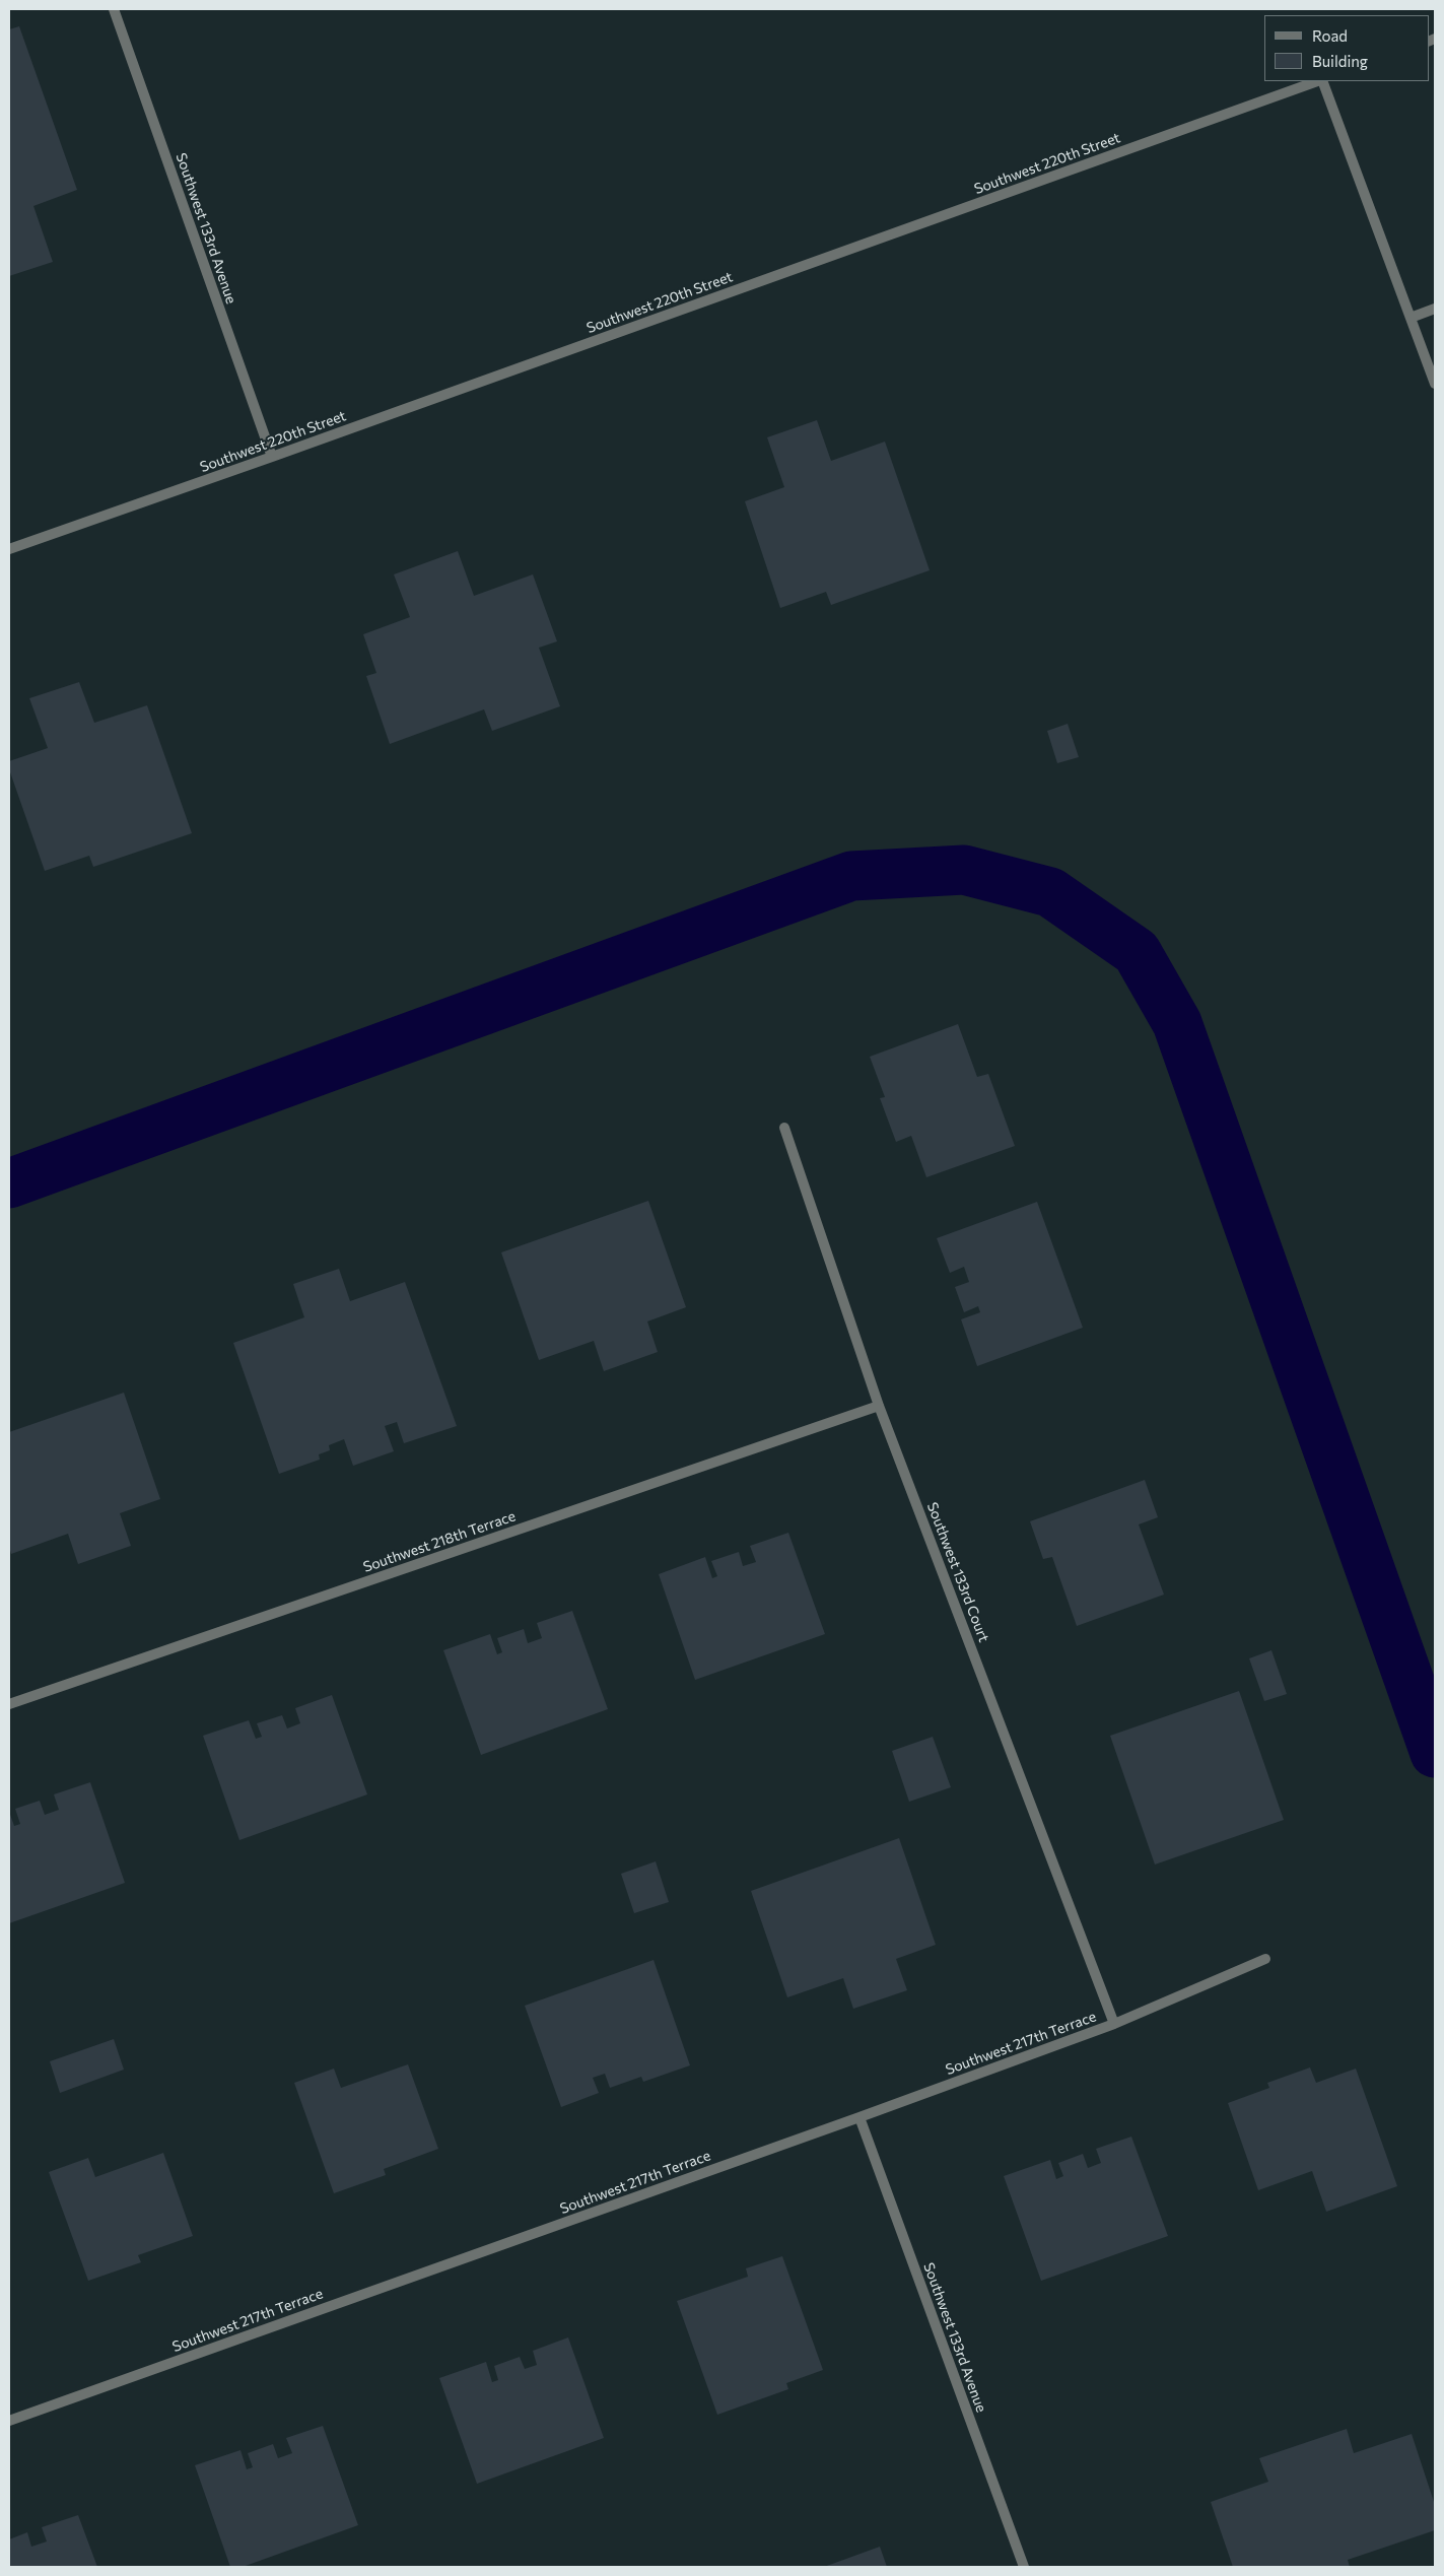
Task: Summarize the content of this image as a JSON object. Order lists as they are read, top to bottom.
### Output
{
  "streets": {
    "street": [
      "Southwest 220th Street",
      "Southwest 133rd Avenue",
      "Southwest 218th Terrace",
      "Southwest 133rd Court",
      "Southwest 217th Terrace"
    ]
  },
  "crossings": [
    ["Southwest 220th Street", "Southwest 133rd Avenue"],
    ["Southwest 133rd Avenue", "Southwest 217th Terrace"],
    ["Southwest 218th Terrace", "Southwest 133rd Court"],
    ["Southwest 133rd Court", "Southwest 217th Terrace"]
  ],
  "legend": ["Road", "Building"]
}
